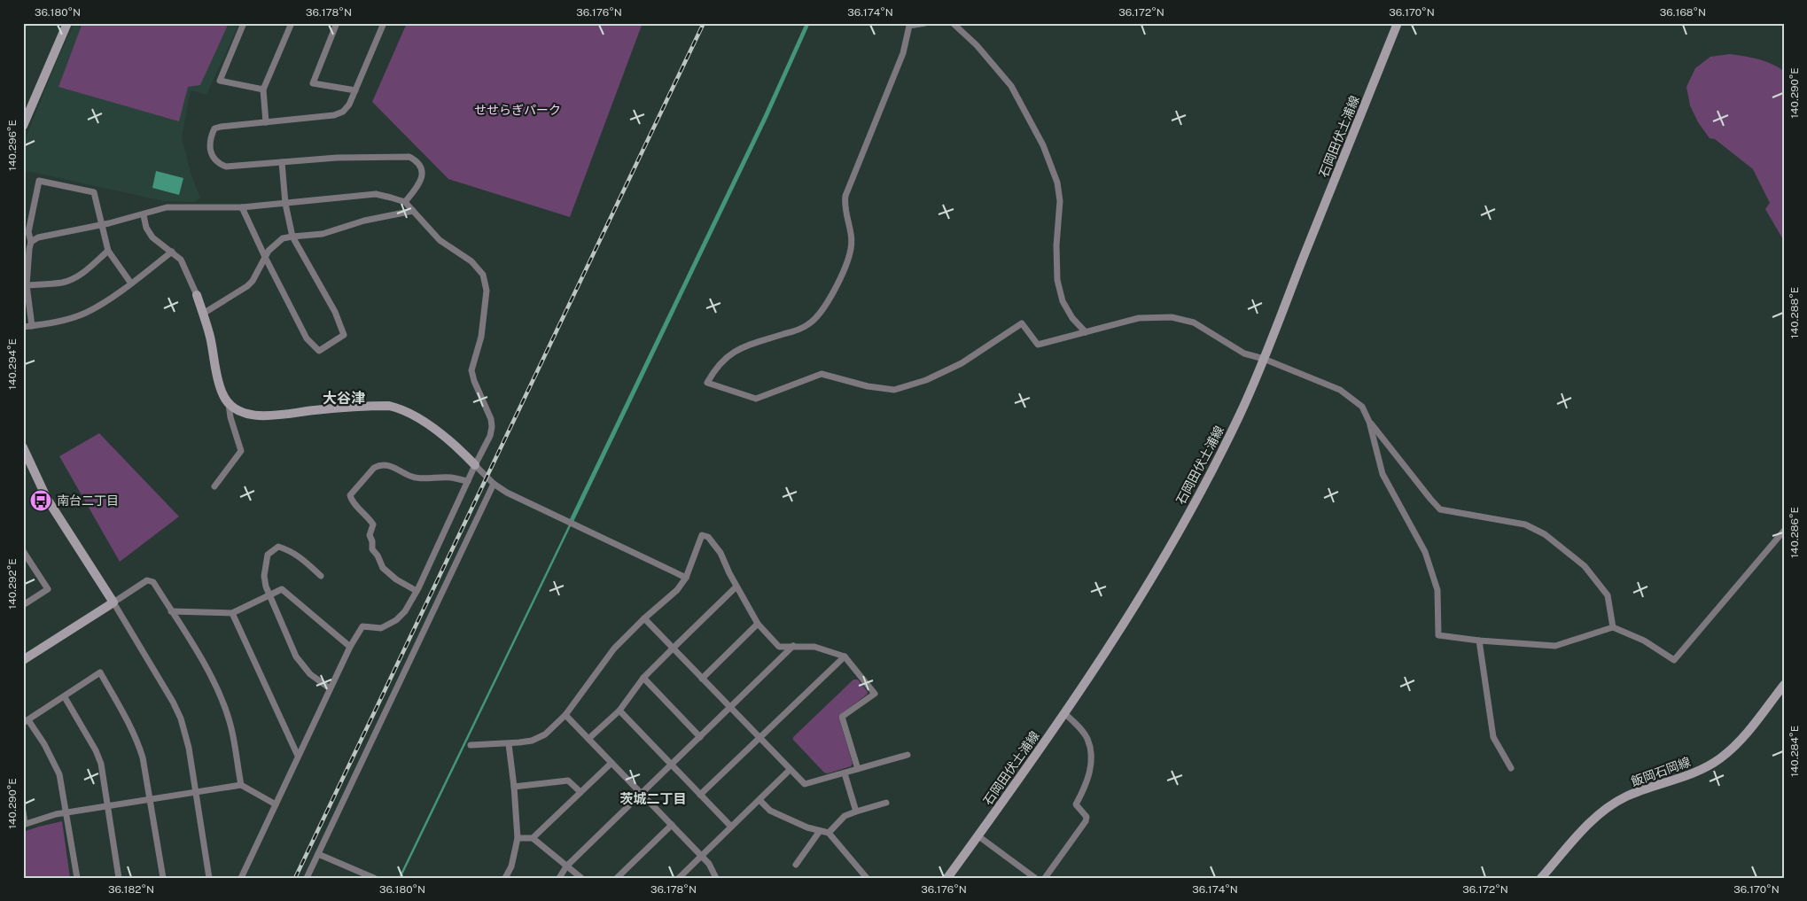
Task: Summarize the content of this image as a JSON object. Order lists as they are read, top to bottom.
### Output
{
  "streets": {
    "main road": ["石岡田伏土浦線", "飯岡石岡線"]
  },
  "districts": ["大谷津", "茨城二丁目"],
  "parks": ["せせらぎパーク"],
  "places": {
    "bus stop": ["南台二丁目"]
  },
  "coordinates": [
    "36.180°N",
    "36.178°N",
    "36.176°N",
    "36.174°N",
    "36.172°N",
    "36.170°N",
    "36.168°N",
    "140.290°E",
    "140.296°E",
    "140.288°E",
    "140.294°E",
    "140.286°E",
    "140.292°E",
    "140.284°E",
    "36.182°N"
  ]
}
